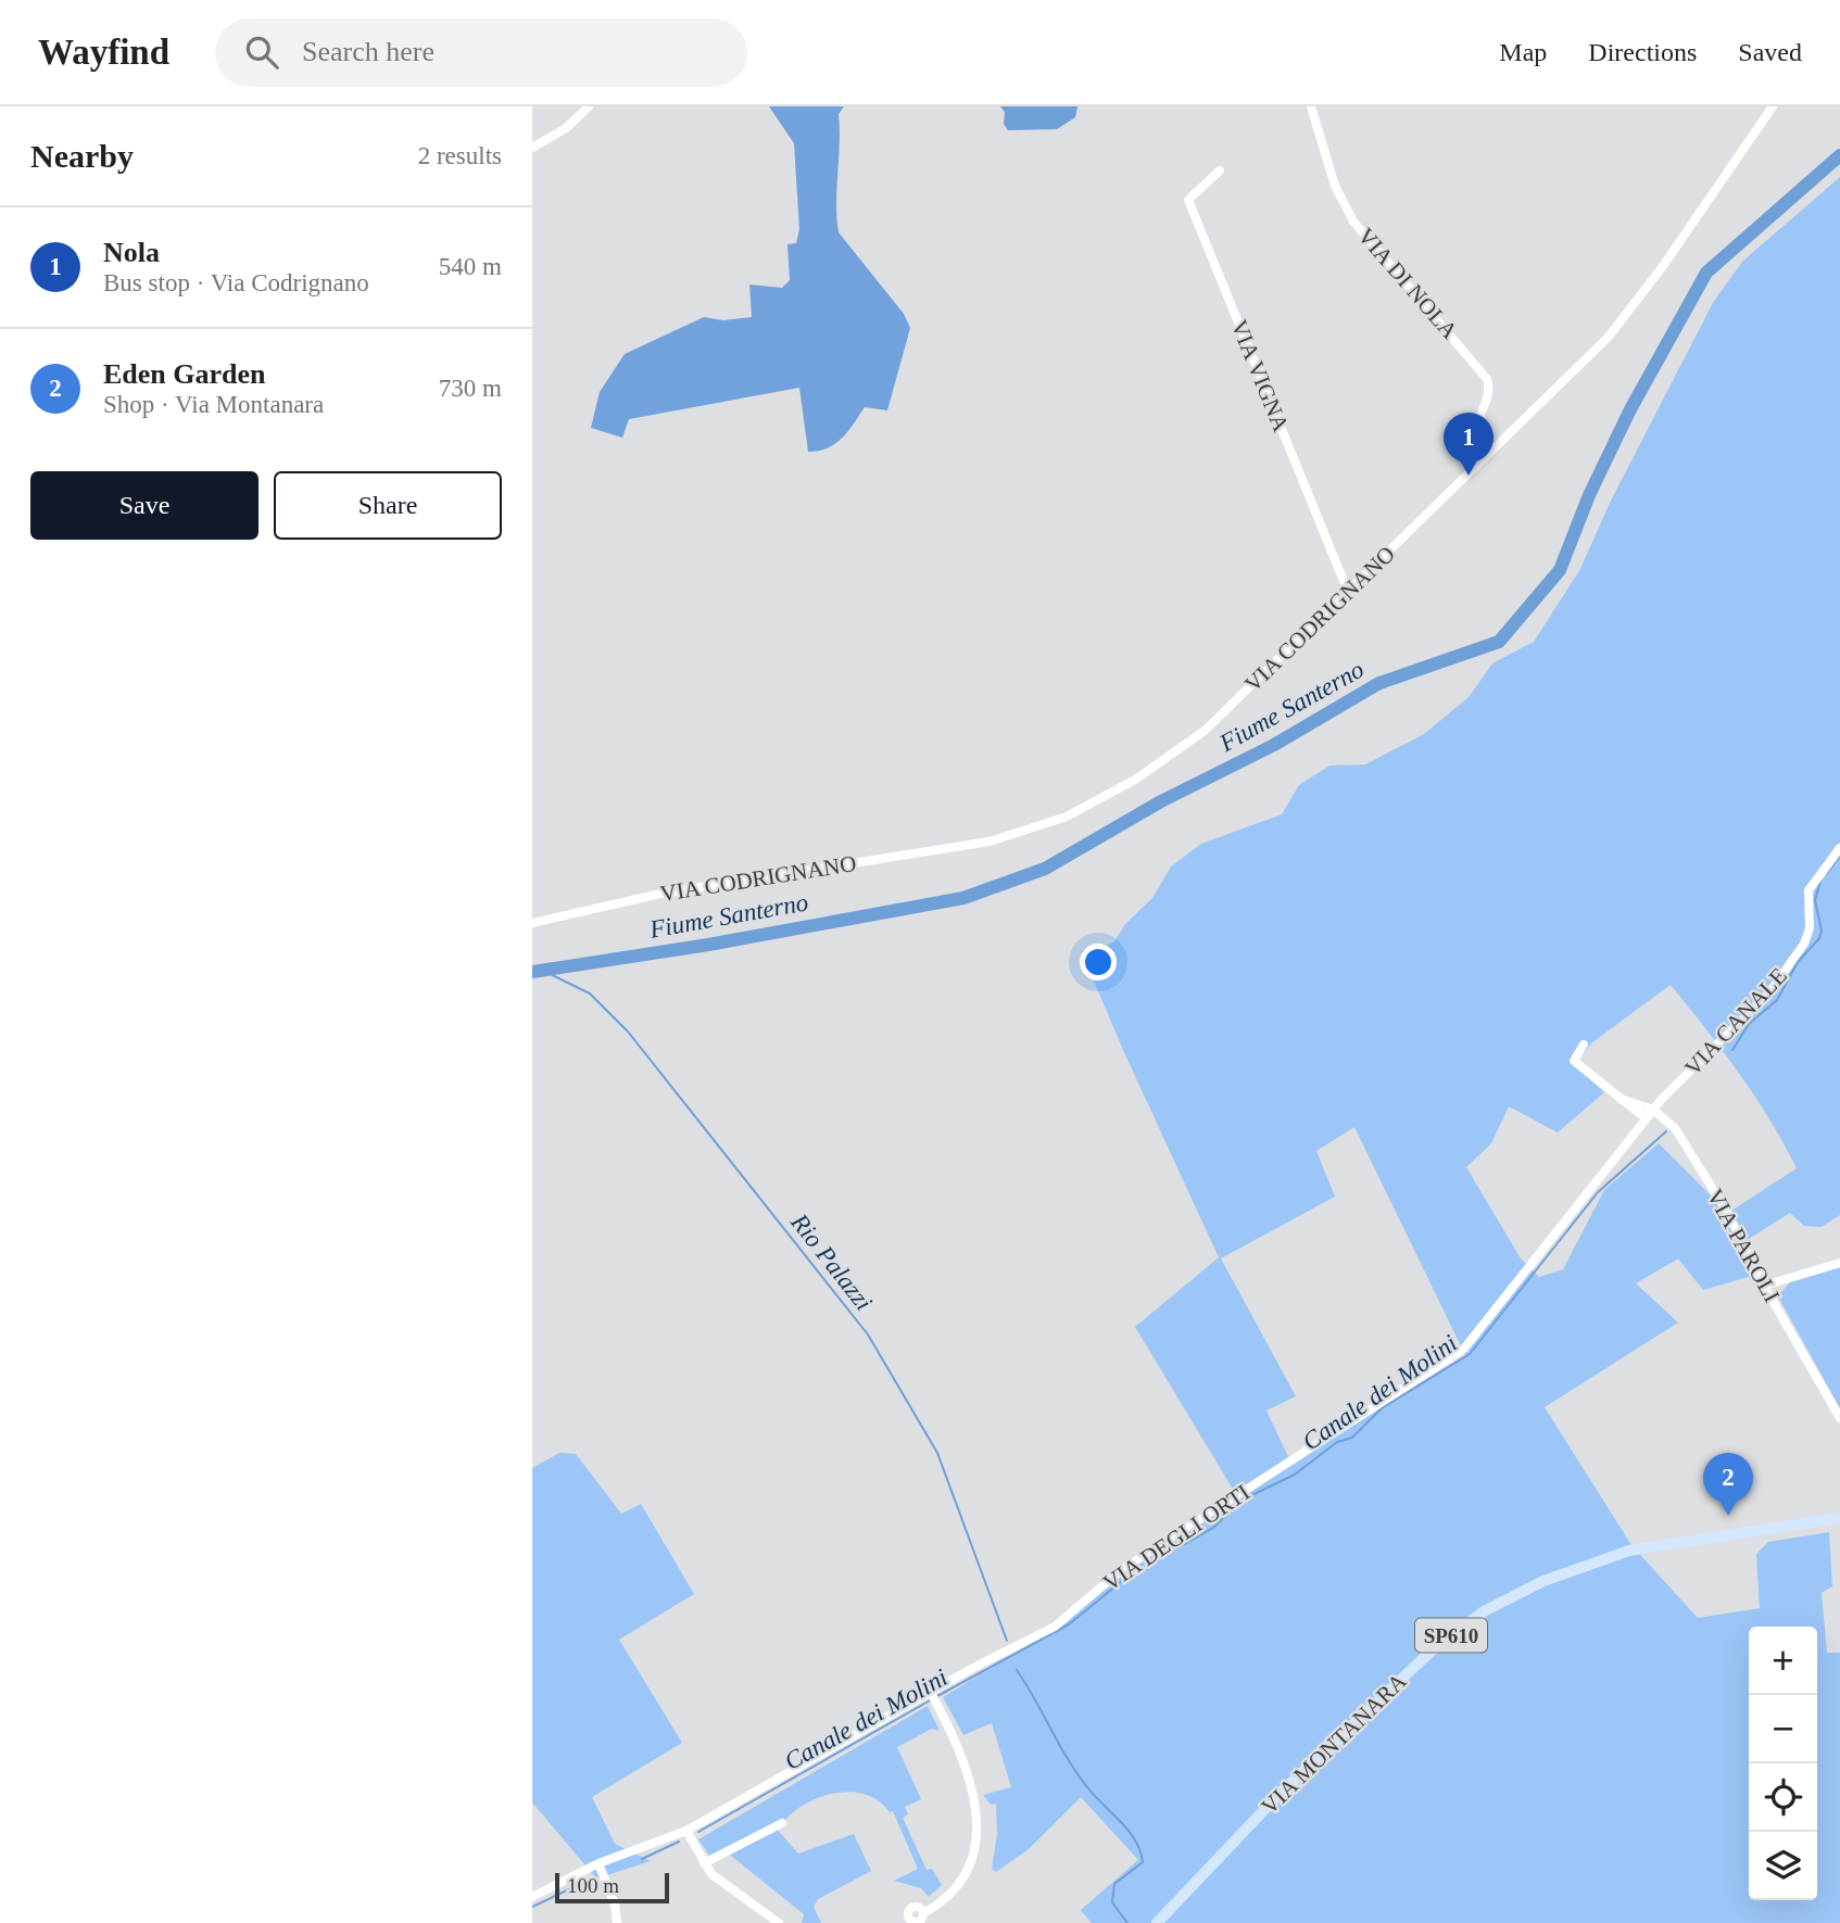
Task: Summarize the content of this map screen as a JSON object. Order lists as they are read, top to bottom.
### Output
{
  "streets": {
    "main road": ["SP610", "VIA MONTANARA"],
    "street": [
      "VIA DI NOLA",
      "VIA VIGNA",
      "VIA CODRIGNANO",
      "VIA CANALE",
      "VIA PAROLI",
      "VIA DEGLI ORTI"
    ]
  },
  "crossings": [
    ["VIA DI NOLA", "VIA CODRIGNANO"],
    ["VIA VIGNA", "VIA CODRIGNANO"],
    ["VIA CANALE", "VIA PAROLI"],
    ["VIA CANALE", "VIA DEGLI ORTI"],
    ["VIA PAROLI", "VIA DEGLI ORTI"]
  ],
  "water": ["Fiume Santerno", "Rio Palazzi", "Canale dei Molini"],
  "scale_bar": "100 m",
  "page": {
    "header": "Wayfind",
    "search": "Search here",
    "nav": ["Map", "Directions", "Saved"],
    "heading": ["Nearby", "2 results"],
    "list": [
      {
        "mark": "1",
        "name": "Nola",
        "note": "Bus stop · Via Codrignano",
        "value": "540 m"
      },
      {
        "mark": "2",
        "name": "Eden Garden",
        "note": "Shop · Via Montanara",
        "value": "730 m"
      }
    ],
    "pins": ["1", "2"],
    "buttons": ["Save", "Share"],
    "map_buttons": ["+", "−"],
    "scale": "100 m"
  }
}
